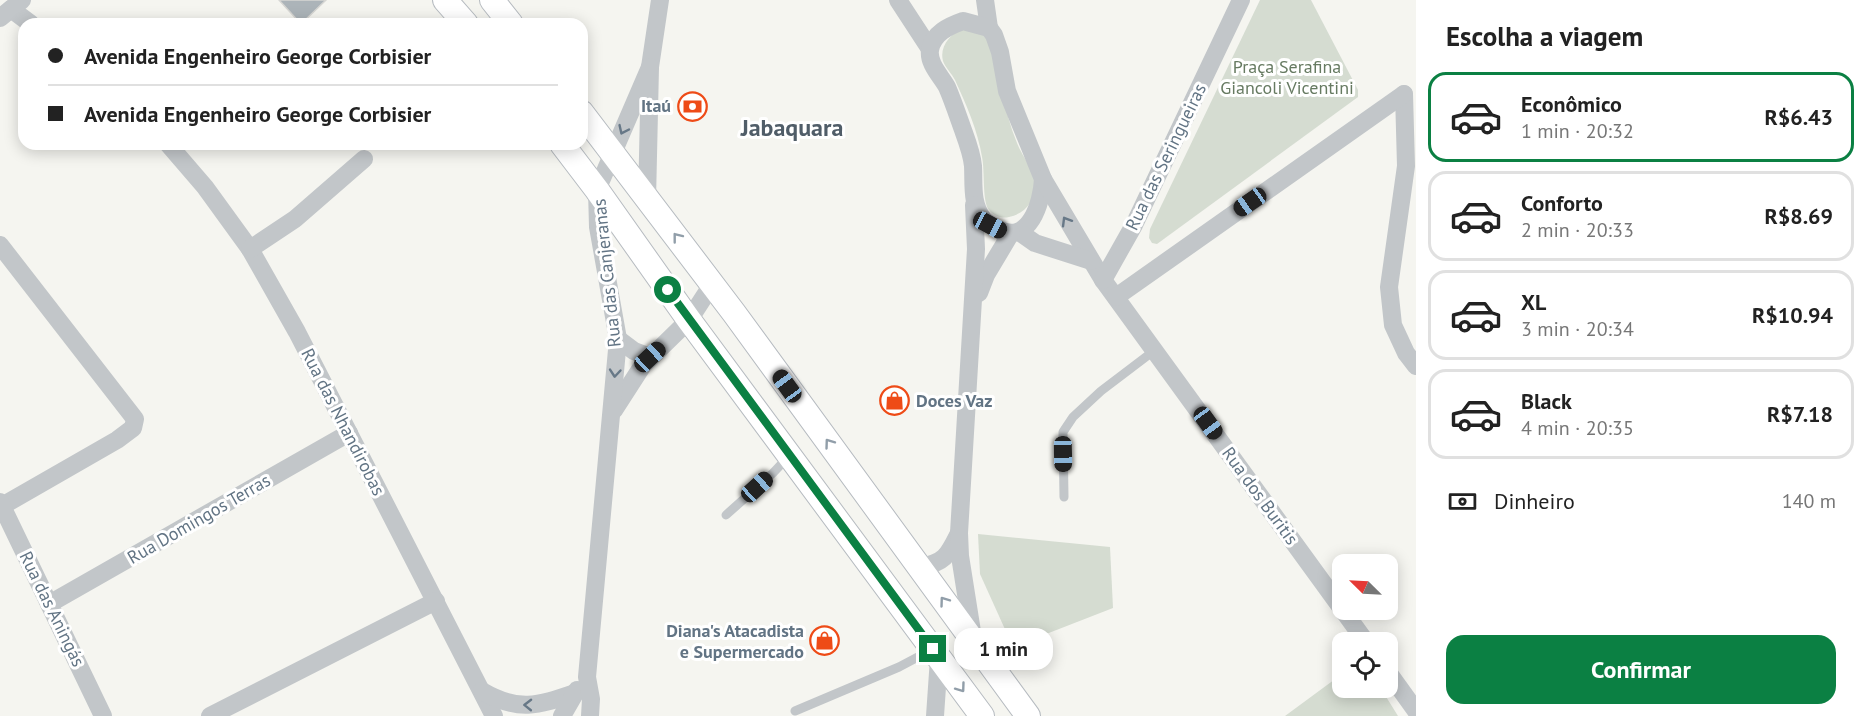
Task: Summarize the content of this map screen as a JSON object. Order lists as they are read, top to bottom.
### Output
{
  "streets": {
    "street": [
      "Rua das Seringueiras",
      "Rua das Canjeranas",
      "Rua das Nhandirobas",
      "Rua dos Buritis",
      "Rua Domingos Terras",
      "Rua das Aningás"
    ]
  },
  "crossings": [
    ["Rua das Seringueiras", "Rua dos Buritis"],
    ["Rua das Nhandirobas", "Rua Domingos Terras"],
    ["Rua Domingos Terras", "Rua das Aningás"]
  ],
  "districts": ["Jabaquara"],
  "parks": ["Praça Serafina Giancoli Vicentini"],
  "places": {
    "bank": ["Itaú"],
    "shop": ["Doces Vaz", "Diana's Atacadista e Supermercado"]
  },
  "north": "top left",
  "page": {
    "heading": "Escolha a viagem",
    "banner": ["Avenida Engenheiro George Corbisier", "Avenida Engenheiro George Corbisier"],
    "list": [
      {
        "name": "Econômico",
        "note": "1 min · 20:32",
        "value": "R$6.43"
      },
      {
        "name": "Conforto",
        "note": "2 min · 20:33",
        "value": "R$8.69"
      },
      {
        "name": "XL",
        "note": "3 min · 20:34",
        "value": "R$10.94"
      },
      {
        "name": "Black",
        "note": "4 min · 20:35",
        "value": "R$7.18"
      }
    ],
    "pay": ["Dinheiro", "140 m"],
    "buttons": "Confirmar",
    "bubble": "1 min"
  }
}
